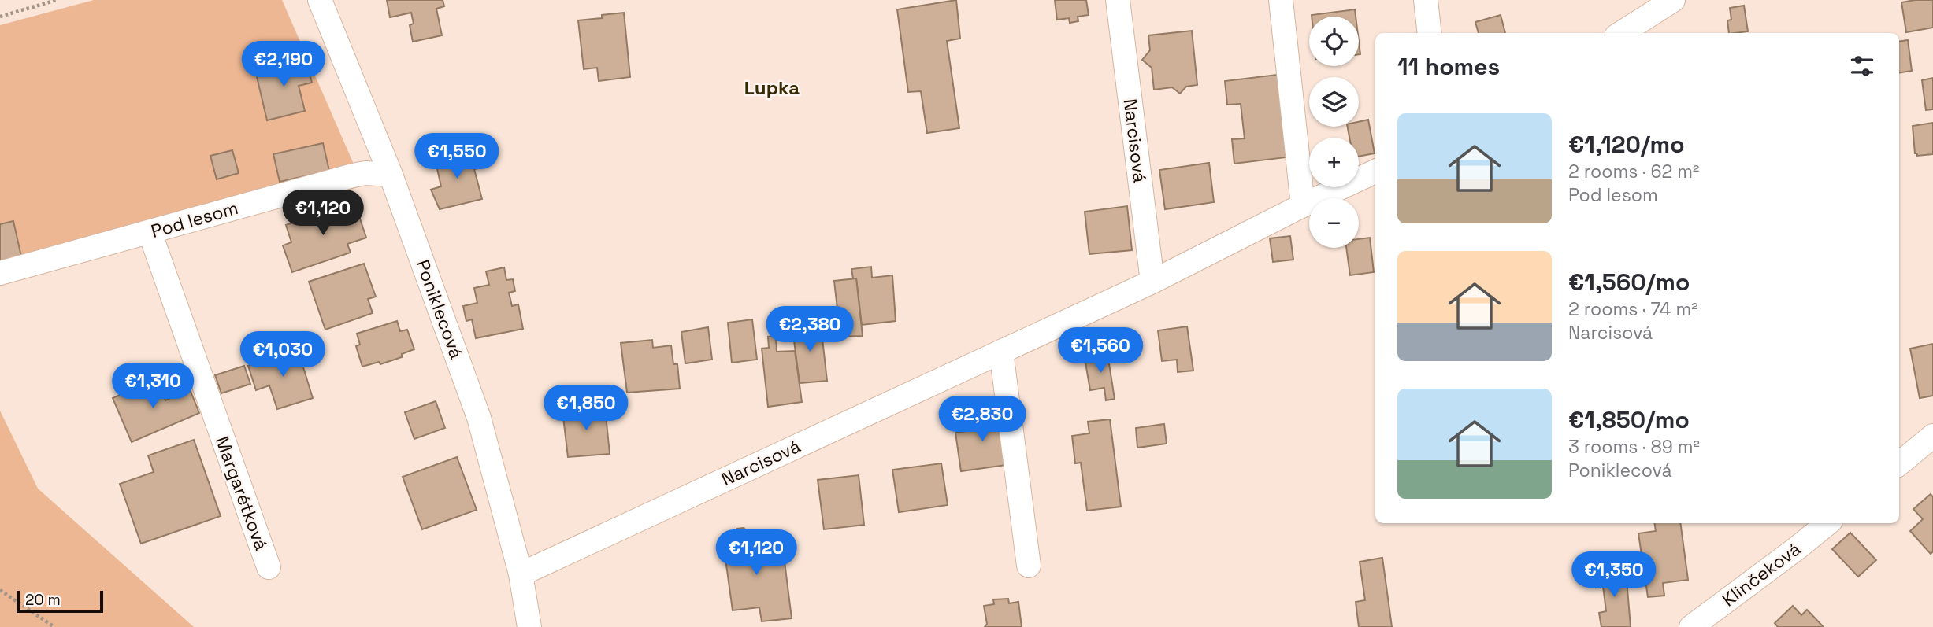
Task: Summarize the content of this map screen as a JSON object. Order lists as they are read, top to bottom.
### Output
{
  "streets": {
    "street": [
      "Narcisová",
      "Pod lesom",
      "Poniklecová",
      "Margarétková",
      "Klinčeková"
    ]
  },
  "crossings": [
    ["Narcisová", "Poniklecová"],
    ["Pod lesom", "Poniklecová"],
    ["Pod lesom", "Margarétková"]
  ],
  "districts": ["Lupka"],
  "scale_bar": "20 m",
  "page": {
    "map_buttons": ["+", "−"],
    "heading": "11 homes",
    "price": [
      "€2,190",
      "€1,550",
      "€1,120",
      "€2,380",
      "€1,560",
      "€1,030",
      "€1,310",
      "€1,850",
      "€2,830",
      "€1,120",
      "€1,350"
    ],
    "list": [
      {
        "name": "€1,120/mo",
        "note": "2 rooms · 62 m² · Pod lesom"
      },
      {
        "name": "€1,560/mo",
        "note": "2 rooms · 74 m² · Narcisová"
      },
      {
        "name": "€1,850/mo",
        "note": "3 rooms · 89 m² · Poniklecová"
      }
    ],
    "scale": "20 m"
  }
}
